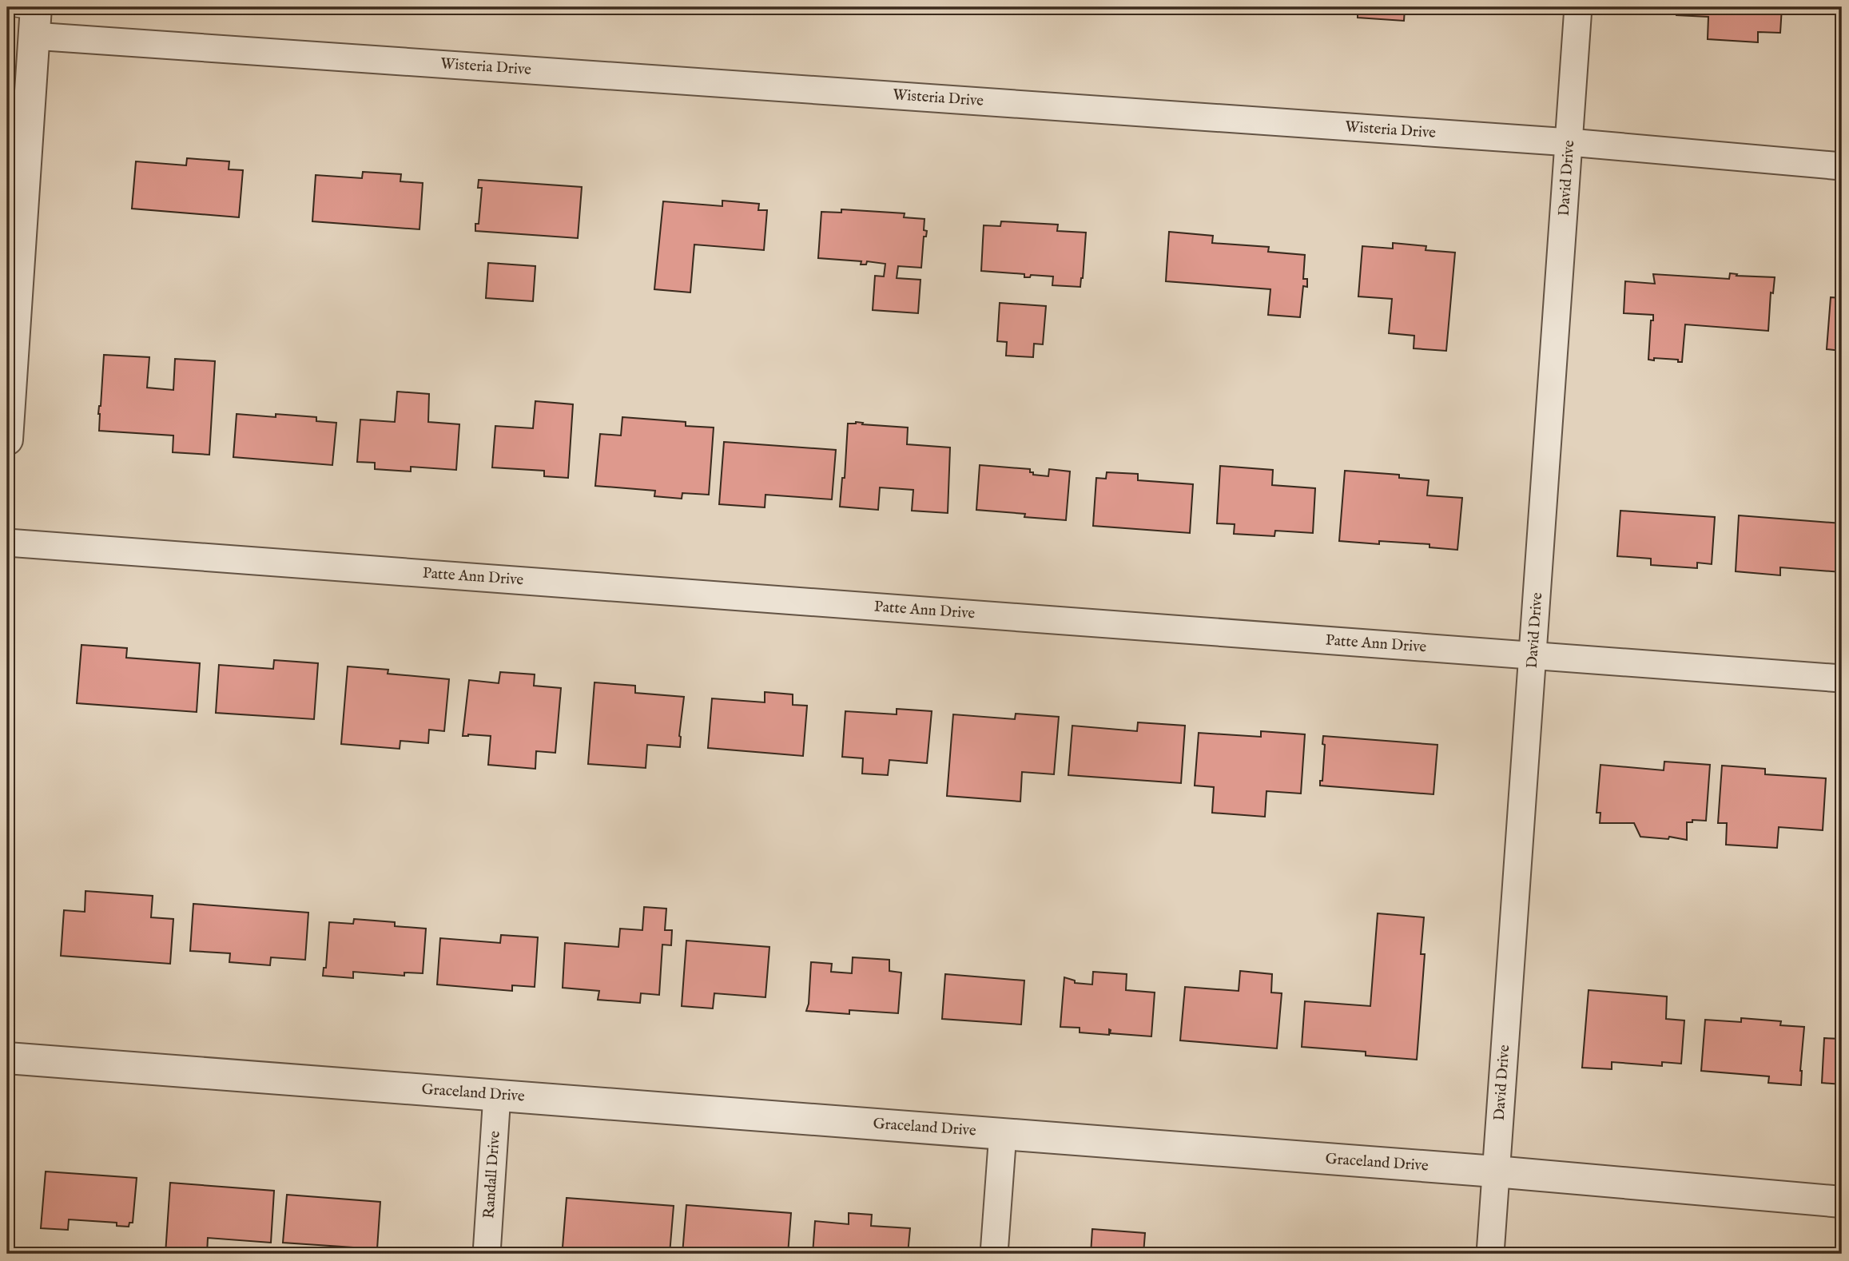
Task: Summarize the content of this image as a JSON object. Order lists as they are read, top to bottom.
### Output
{
  "streets": {
    "street": [
      "Wisteria Drive",
      "David Drive",
      "Patte Ann Drive",
      "Graceland Drive",
      "Randall Drive"
    ]
  },
  "crossings": [
    ["Wisteria Drive", "David Drive"],
    ["David Drive", "Patte Ann Drive"],
    ["David Drive", "Graceland Drive"],
    ["Graceland Drive", "Randall Drive"]
  ]
}
